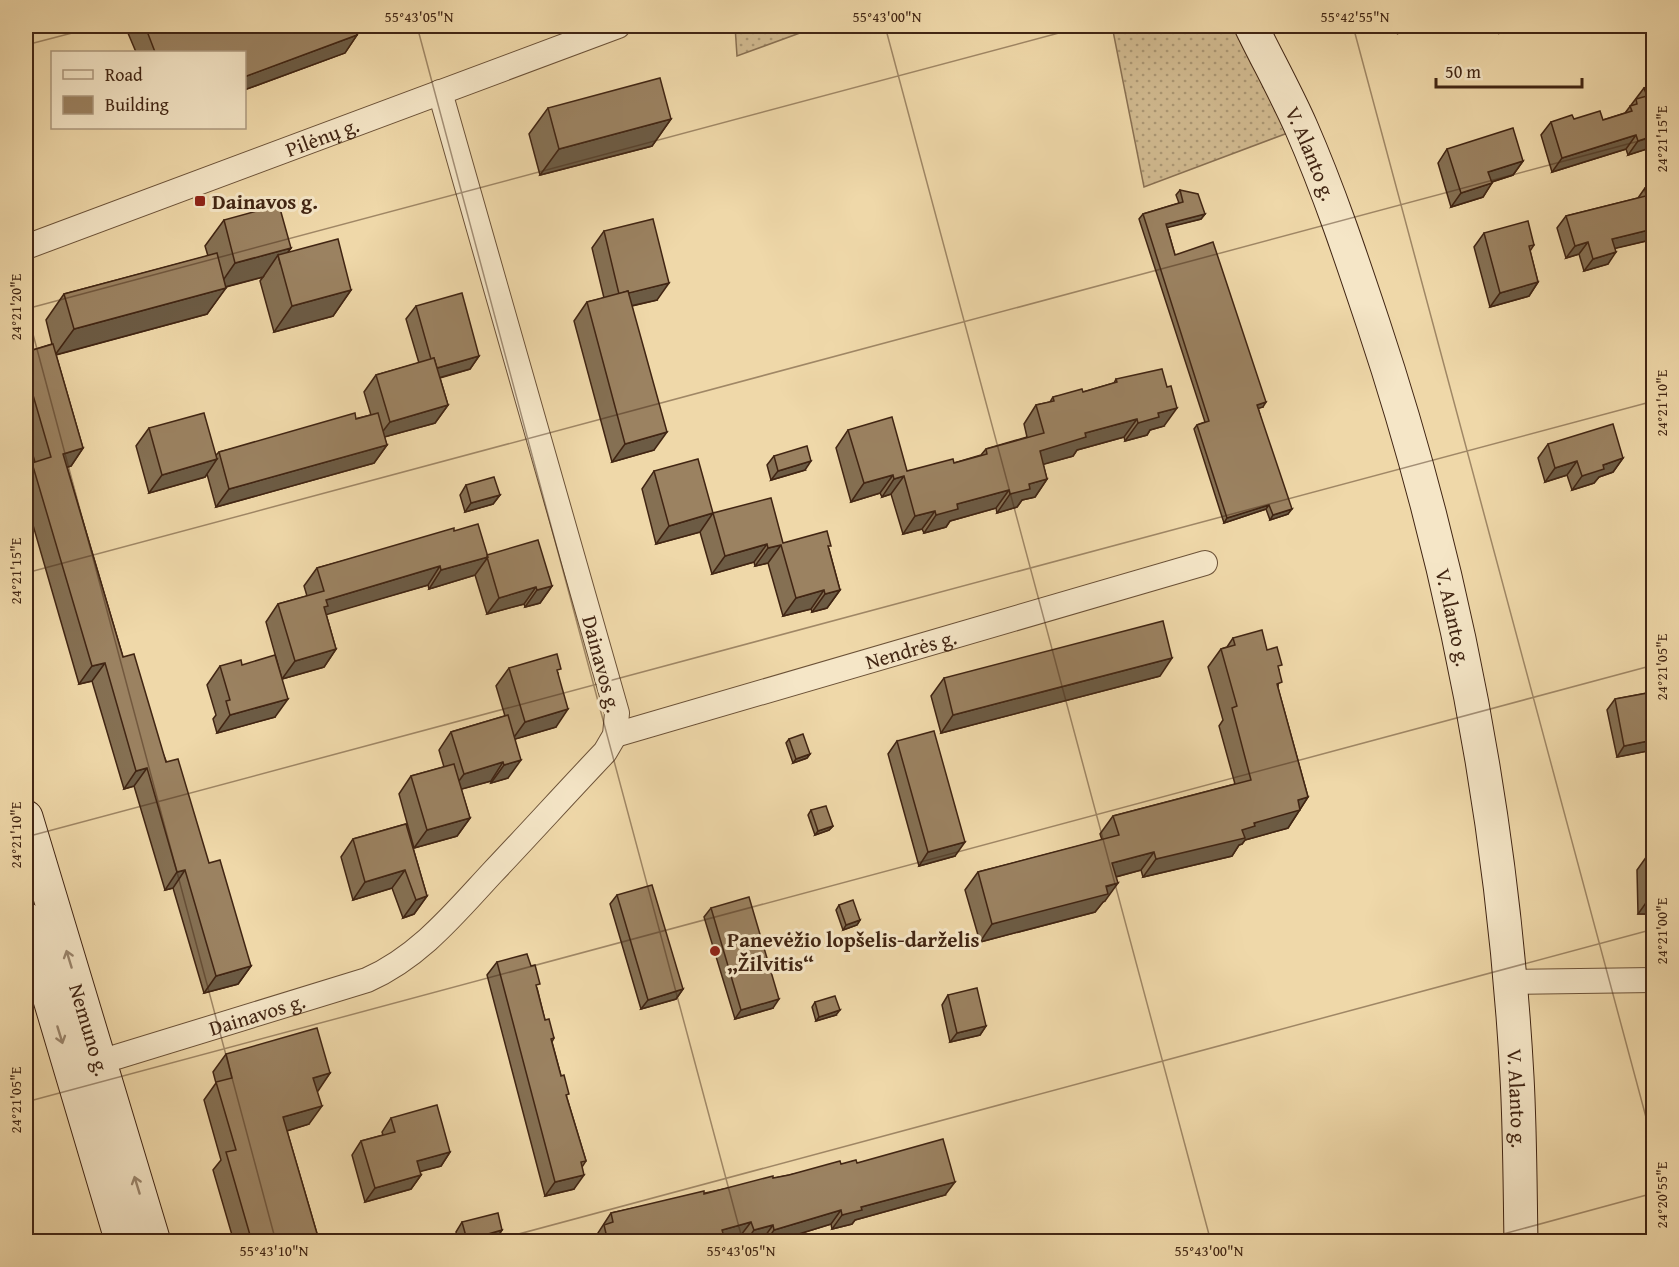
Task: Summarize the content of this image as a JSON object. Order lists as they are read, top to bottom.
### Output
{
  "streets": {
    "main road": ["V. Alanto g.", "Nemuno g."],
    "street": ["Pilėnų g.", "Nendrės g.", "Dainavos g."]
  },
  "crossings": [
    ["Pilėnų g.", "Dainavos g."],
    ["Nendrės g.", "Dainavos g."],
    ["Dainavos g.", "Nemuno g."]
  ],
  "places": {
    "transit": ["Dainavos g."],
    "other": ["Panevėžio lopšelis-darželis „Žilvitis“"]
  },
  "legend": ["Road", "Building"],
  "scale_bar": "50 m",
  "coordinates": [
    "55°43'05\"N",
    "55°43'00\"N",
    "55°42'55\"N",
    "24°21'15\"E",
    "24°21'20\"E",
    "24°21'10\"E",
    "24°21'05\"E",
    "24°21'00\"E",
    "24°20'55\"E",
    "55°43'10\"N"
  ]
}
